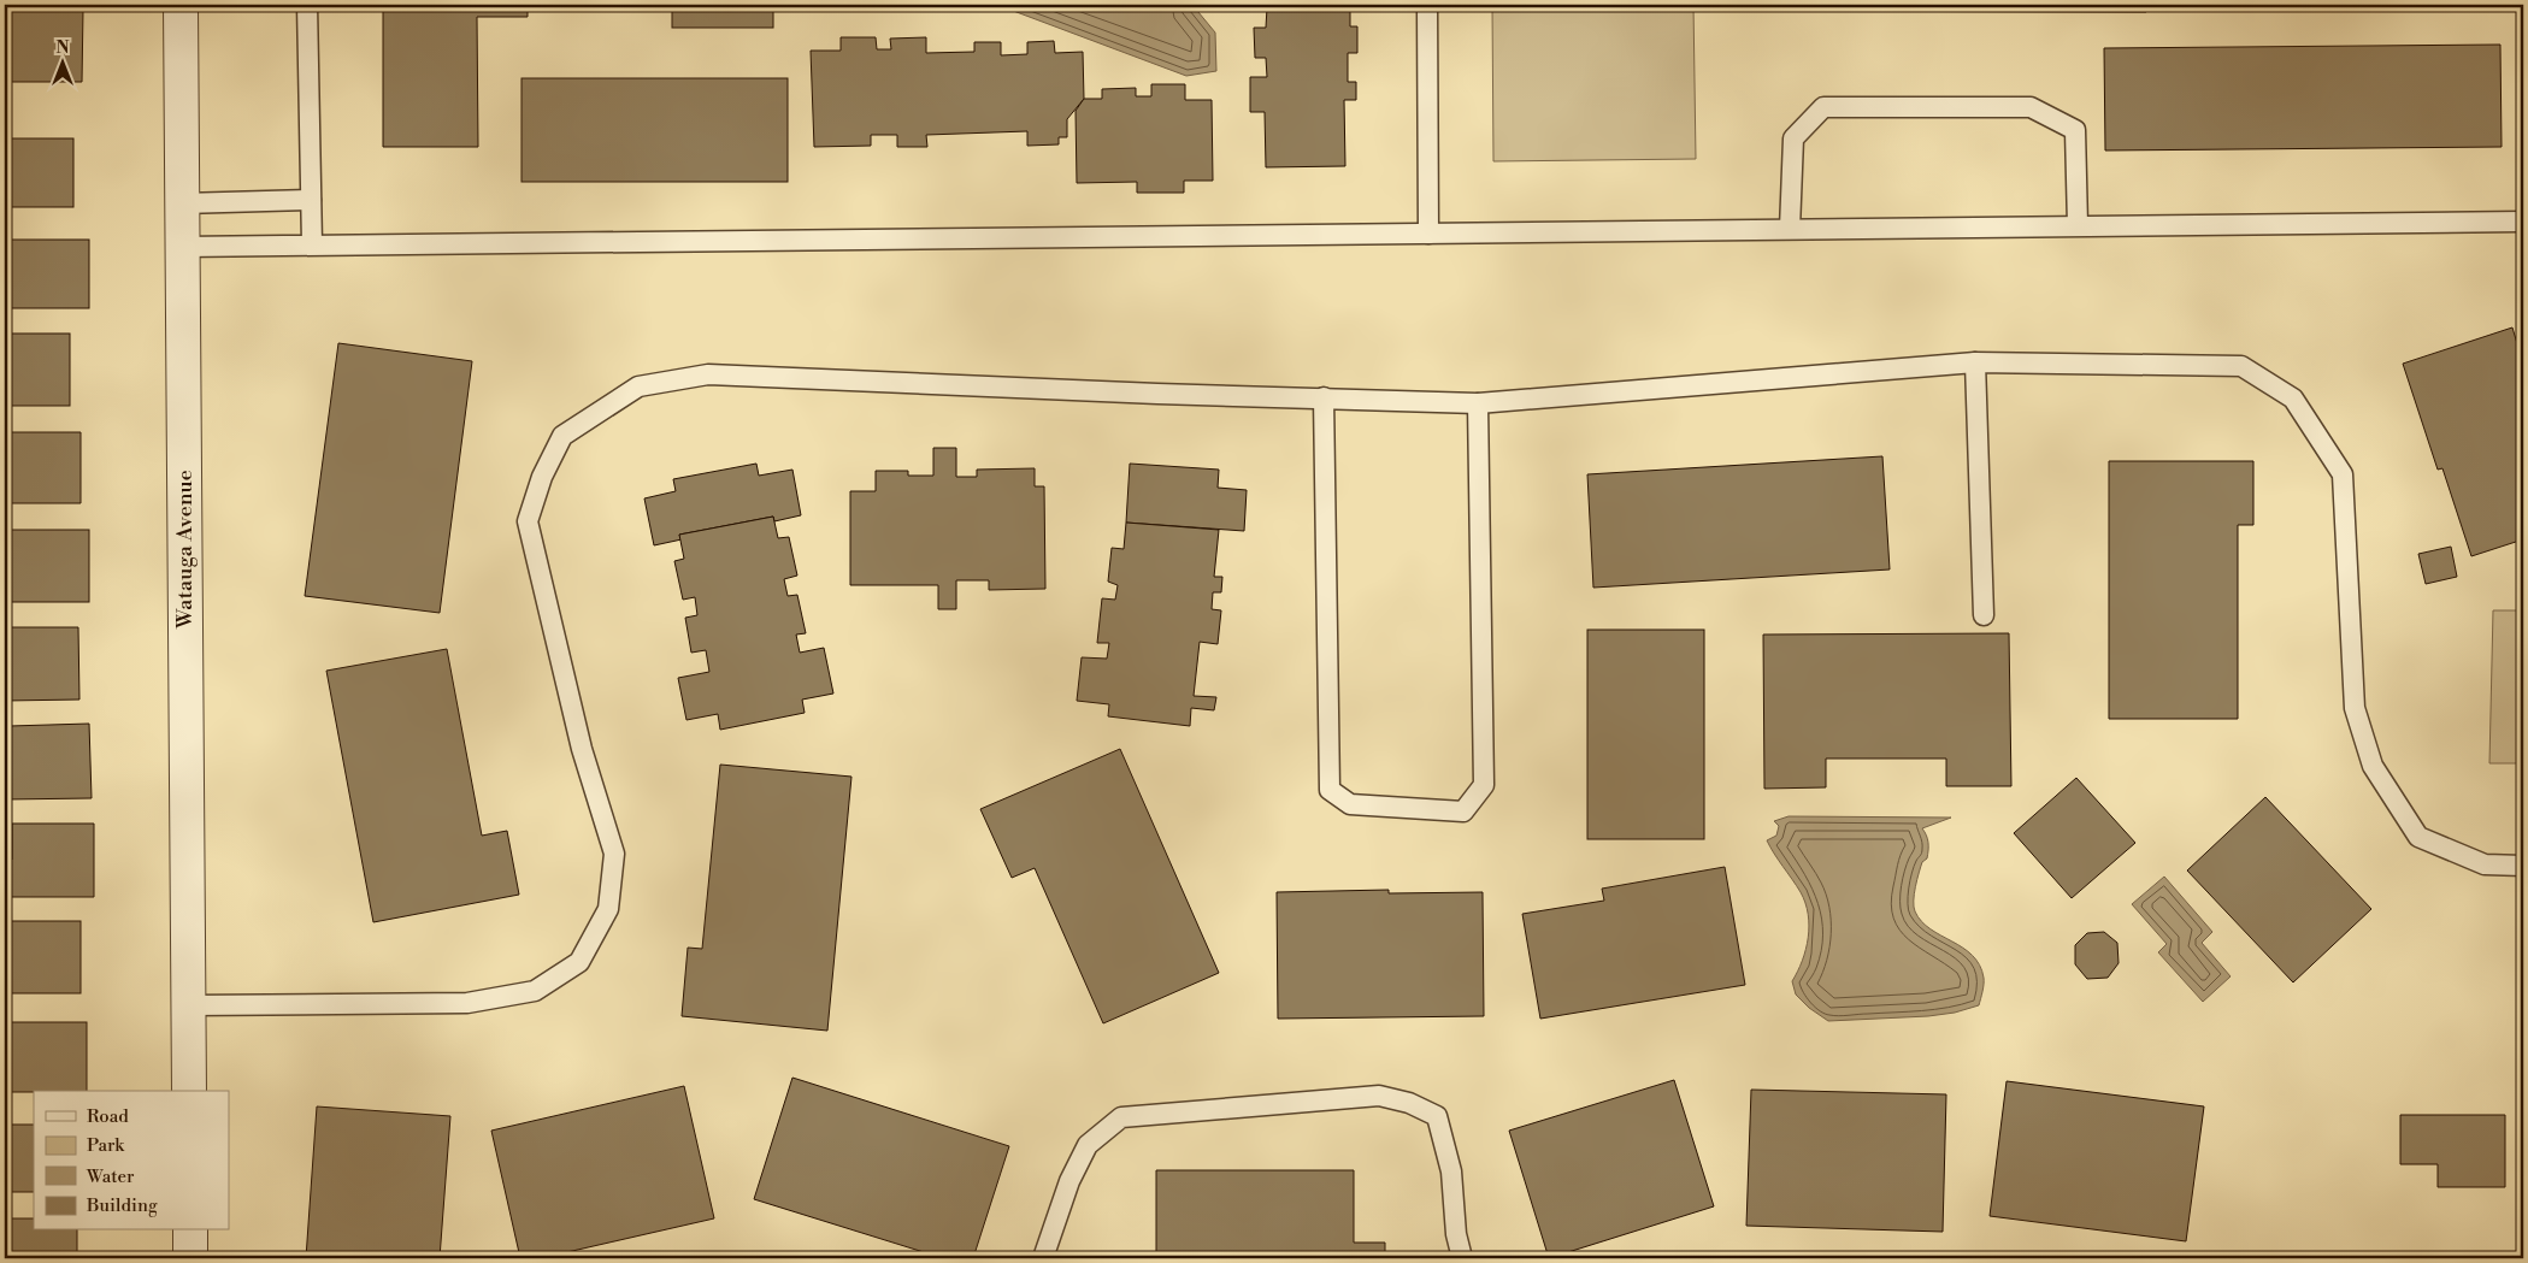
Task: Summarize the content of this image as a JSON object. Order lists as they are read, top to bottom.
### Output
{
  "streets": {
    "street": ["Watauga Avenue"]
  },
  "legend": [
    "Road",
    "Park",
    "Water",
    "Building"
  ],
  "north": "top"
}
